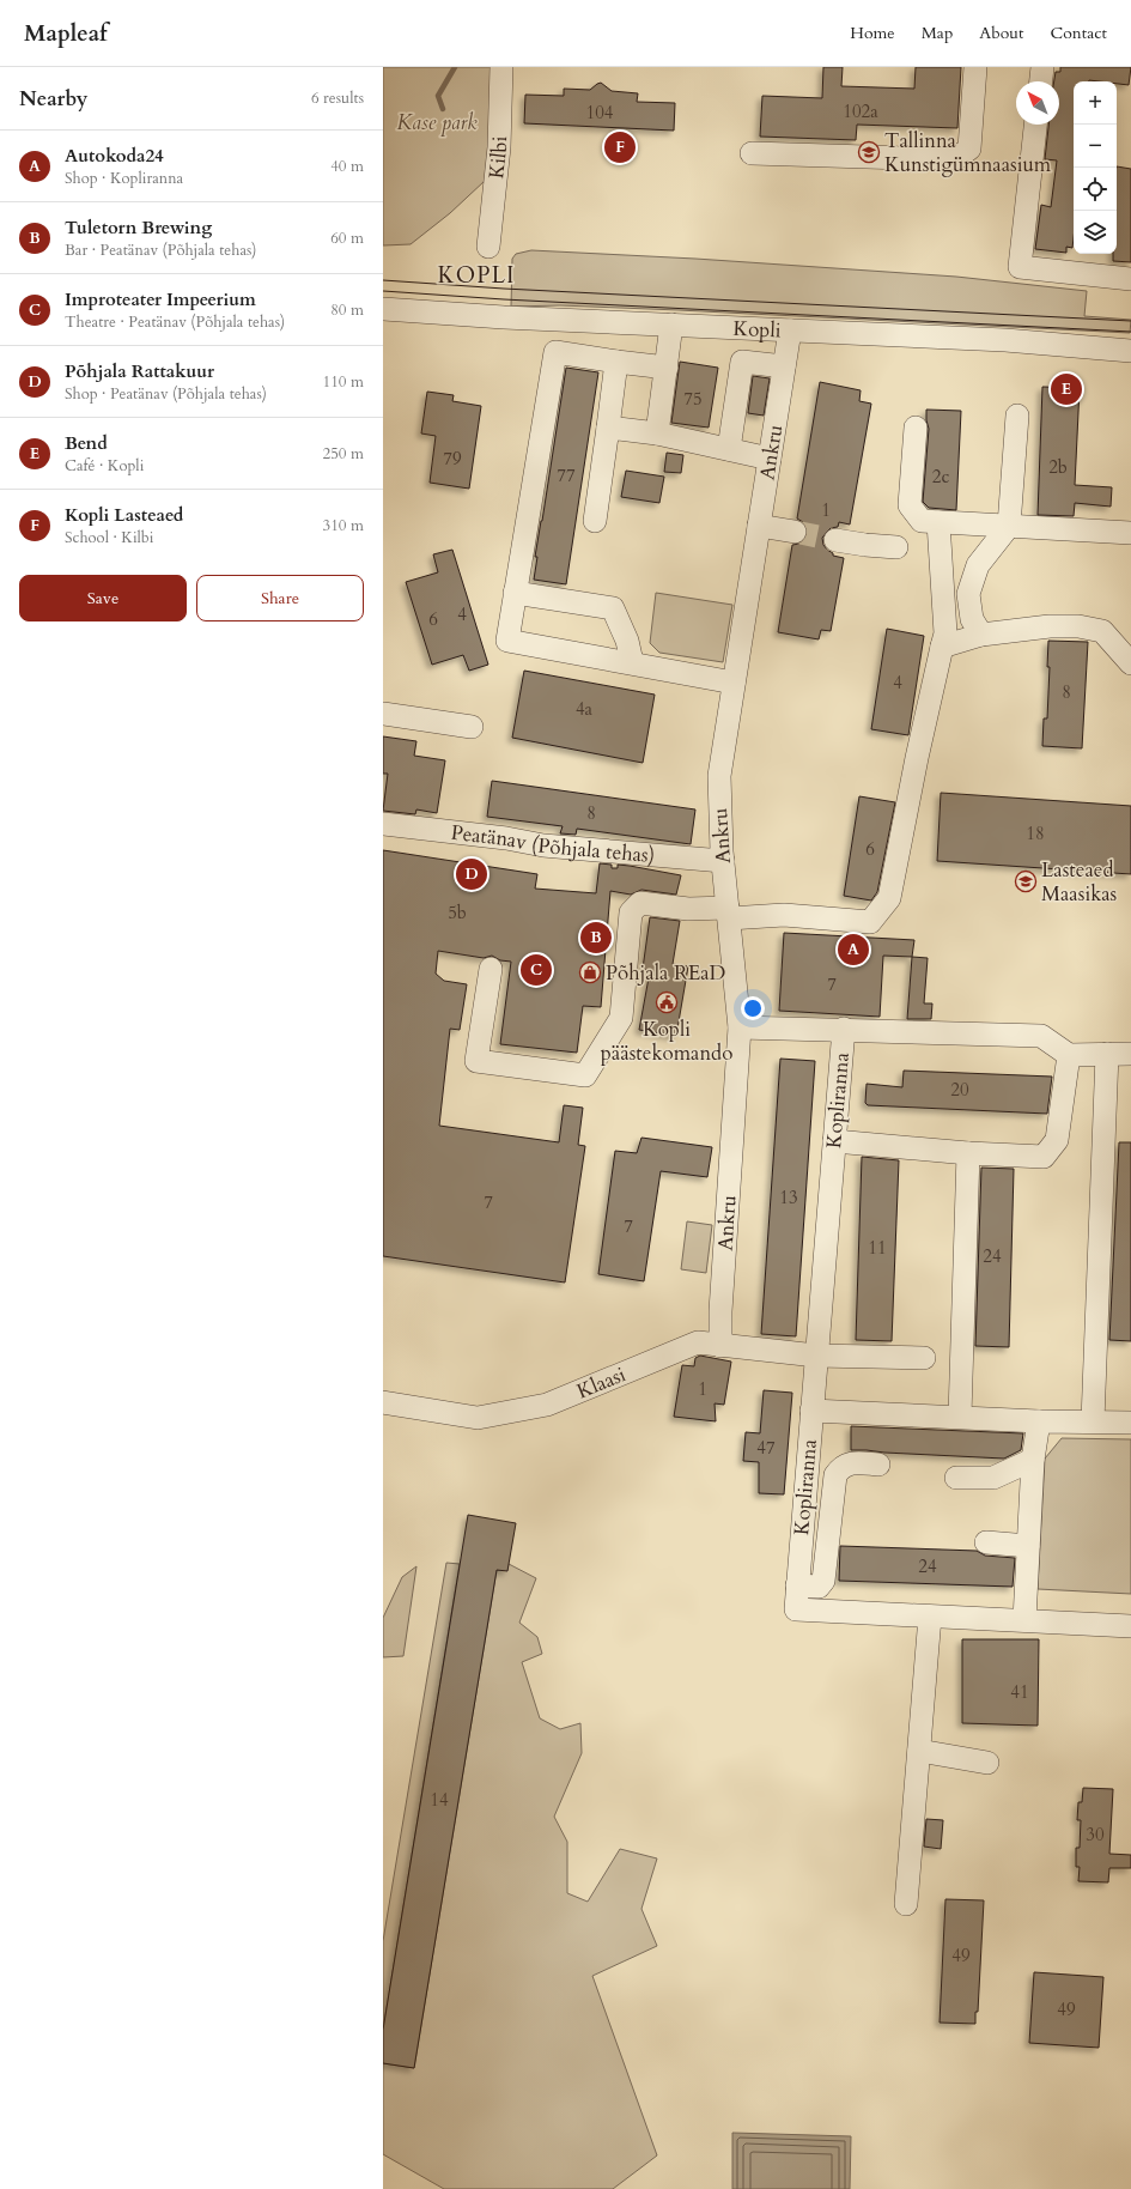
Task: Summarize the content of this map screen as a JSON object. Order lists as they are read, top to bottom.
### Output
{
  "streets": {
    "street": [
      "Kilbi",
      "Kopli",
      "Ankru",
      "Peatänav (Põhjala tehas)",
      "Kopliranna",
      "Klaasi"
    ]
  },
  "crossings": [
    ["Kopli", "Ankru"],
    ["Ankru", "Peatänav (Põhjala tehas)"],
    ["Ankru", "Klaasi"],
    ["Kopliranna", "Klaasi"]
  ],
  "districts": ["KOPLI"],
  "parks": ["Kase park"],
  "places": {
    "school or university": ["Tallinna Kunstigümnaasium", "Lasteaed Maasikas"],
    "shop": ["Põhjala REaD"],
    "public building": ["Kopli päästekomando"]
  },
  "house_numbers": [
    "102a",
    "104",
    "75",
    "79",
    "2b",
    "77",
    "2c",
    "1",
    "4",
    "6",
    "4",
    "8",
    "4a",
    "8",
    "18",
    "6",
    "5b",
    "7",
    "20",
    "13",
    "7",
    "7",
    "11",
    "24",
    "1",
    "47",
    "24",
    "41",
    "14",
    "30",
    "49",
    "49"
  ],
  "north": "top left",
  "page": {
    "header": "Mapleaf",
    "nav": [
      "Home",
      "Map",
      "About",
      "Contact"
    ],
    "heading": ["Nearby", "6 results"],
    "map_buttons": ["+", "−"],
    "list": [
      {
        "mark": "A",
        "name": "Autokoda24",
        "note": "Shop · Kopliranna",
        "value": "40 m"
      },
      {
        "mark": "B",
        "name": "Tuletorn Brewing",
        "note": "Bar · Peatänav (Põhjala tehas)",
        "value": "60 m"
      },
      {
        "mark": "C",
        "name": "Improteater Impeerium",
        "note": "Theatre · Peatänav (Põhjala tehas)",
        "value": "80 m"
      },
      {
        "mark": "D",
        "name": "Põhjala Rattakuur",
        "note": "Shop · Peatänav (Põhjala tehas)",
        "value": "110 m"
      },
      {
        "mark": "E",
        "name": "Bend",
        "note": "Café · Kopli",
        "value": "250 m"
      },
      {
        "mark": "F",
        "name": "Kopli Lasteaed",
        "note": "School · Kilbi",
        "value": "310 m"
      }
    ],
    "pins": [
      "F",
      "E",
      "D",
      "B",
      "A",
      "C"
    ],
    "buttons": ["Save", "Share"]
  }
}
